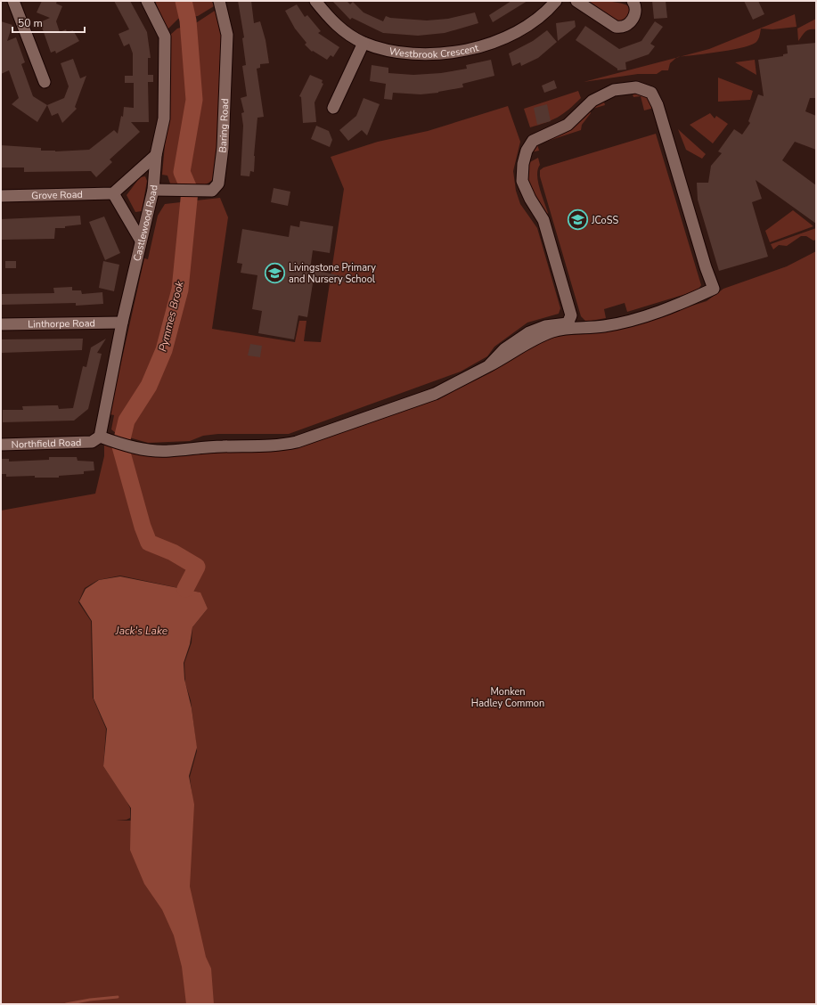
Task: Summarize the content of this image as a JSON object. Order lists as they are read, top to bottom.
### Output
{
  "streets": {
    "street": [
      "Westbrook Crescent",
      "Baring Road",
      "Grove Road",
      "Castlewood Road",
      "Linthorpe Road",
      "Northfield Road"
    ]
  },
  "crossings": [
    ["Baring Road", "Castlewood Road"],
    ["Castlewood Road", "Linthorpe Road"],
    ["Castlewood Road", "Northfield Road"]
  ],
  "water": ["Pymmes Brook", "Jack's Lake"],
  "parks": ["Monken Hadley Common"],
  "places": {
    "school or university": ["JCoSS", "Livingstone Primary and Nursery School"]
  },
  "scale_bar": "50 m"
}
